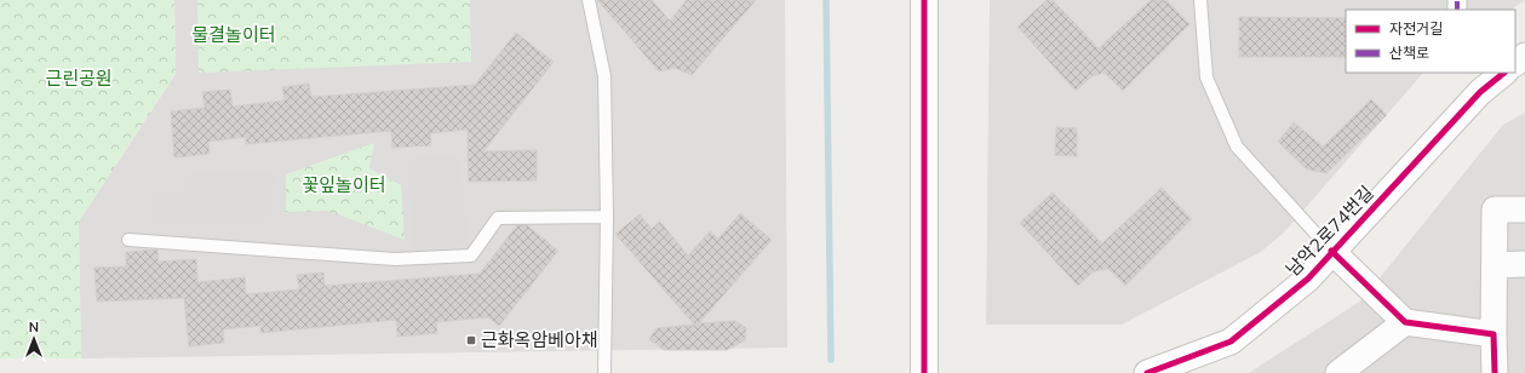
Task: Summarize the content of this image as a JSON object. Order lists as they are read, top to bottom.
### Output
{
  "streets": {
    "street": ["남악2로74번길"]
  },
  "parks": ["물결놀이터", "근린공원", "꽃잎놀이터"],
  "places": {
    "transit": ["근화옥암베아채"]
  },
  "legend": ["자전거길", "산책로"],
  "north": "top"
}
